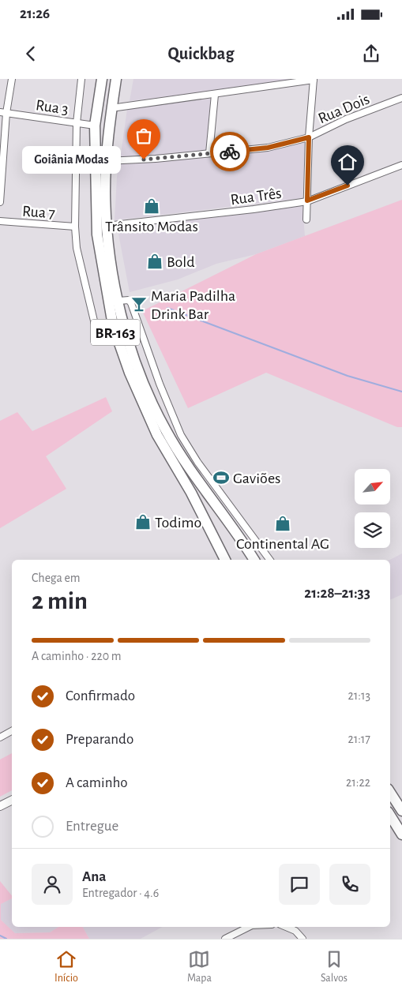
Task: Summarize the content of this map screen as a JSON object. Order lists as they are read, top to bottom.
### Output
{
  "streets": {
    "highway": ["BR-163"],
    "street": [
      "Rua 3",
      "Rua Dois",
      "Rua Três",
      "Rua 7"
    ]
  },
  "crossings": [
    ["Rua 3", "BR-163"],
    ["Rua Dois", "BR-163"],
    ["Rua Três", "BR-163"]
  ],
  "places": {
    "other": ["Goiânia Modas"],
    "shop": [
      "Trânsito Modas",
      "Bold",
      "Todimo",
      "Continental AG"
    ],
    "bar": ["Maria Padilha Drink Bar"],
    "sports": ["Gaviões"]
  },
  "north": "top right",
  "page": {
    "status": "21:26",
    "header": "Quickbag",
    "bubble": "Goiânia Modas",
    "heading": ["2 min", "Chega em", "21:28–21:33"],
    "panel": ["Ana", "Entregador · 4.6"],
    "bar": "A caminho · 220 m",
    "list": [
      ["Confirmado", "21:13"],
      ["Preparando", "21:17"],
      ["A caminho", "21:22"],
      "Entregue"
    ],
    "tabs": ["Início", "Mapa", "Salvos"]
  }
}
